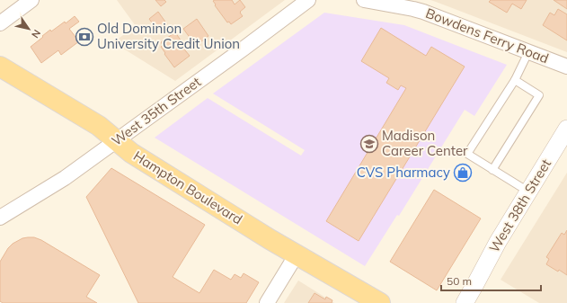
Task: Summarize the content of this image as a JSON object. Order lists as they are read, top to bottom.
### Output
{
  "streets": {
    "main road": ["Hampton Boulevard"],
    "street": ["Bowdens Ferry Road", "West 35th Street", "West 38th Street"]
  },
  "crossings": [
    ["West 35th Street", "Hampton Boulevard"]
  ],
  "places": {
    "bank": ["Old Dominion University Credit Union"],
    "school or university": ["Madison Career Center"],
    "shop": ["CVS Pharmacy"]
  },
  "scale_bar": "50 m",
  "north": "bottom right"
}
